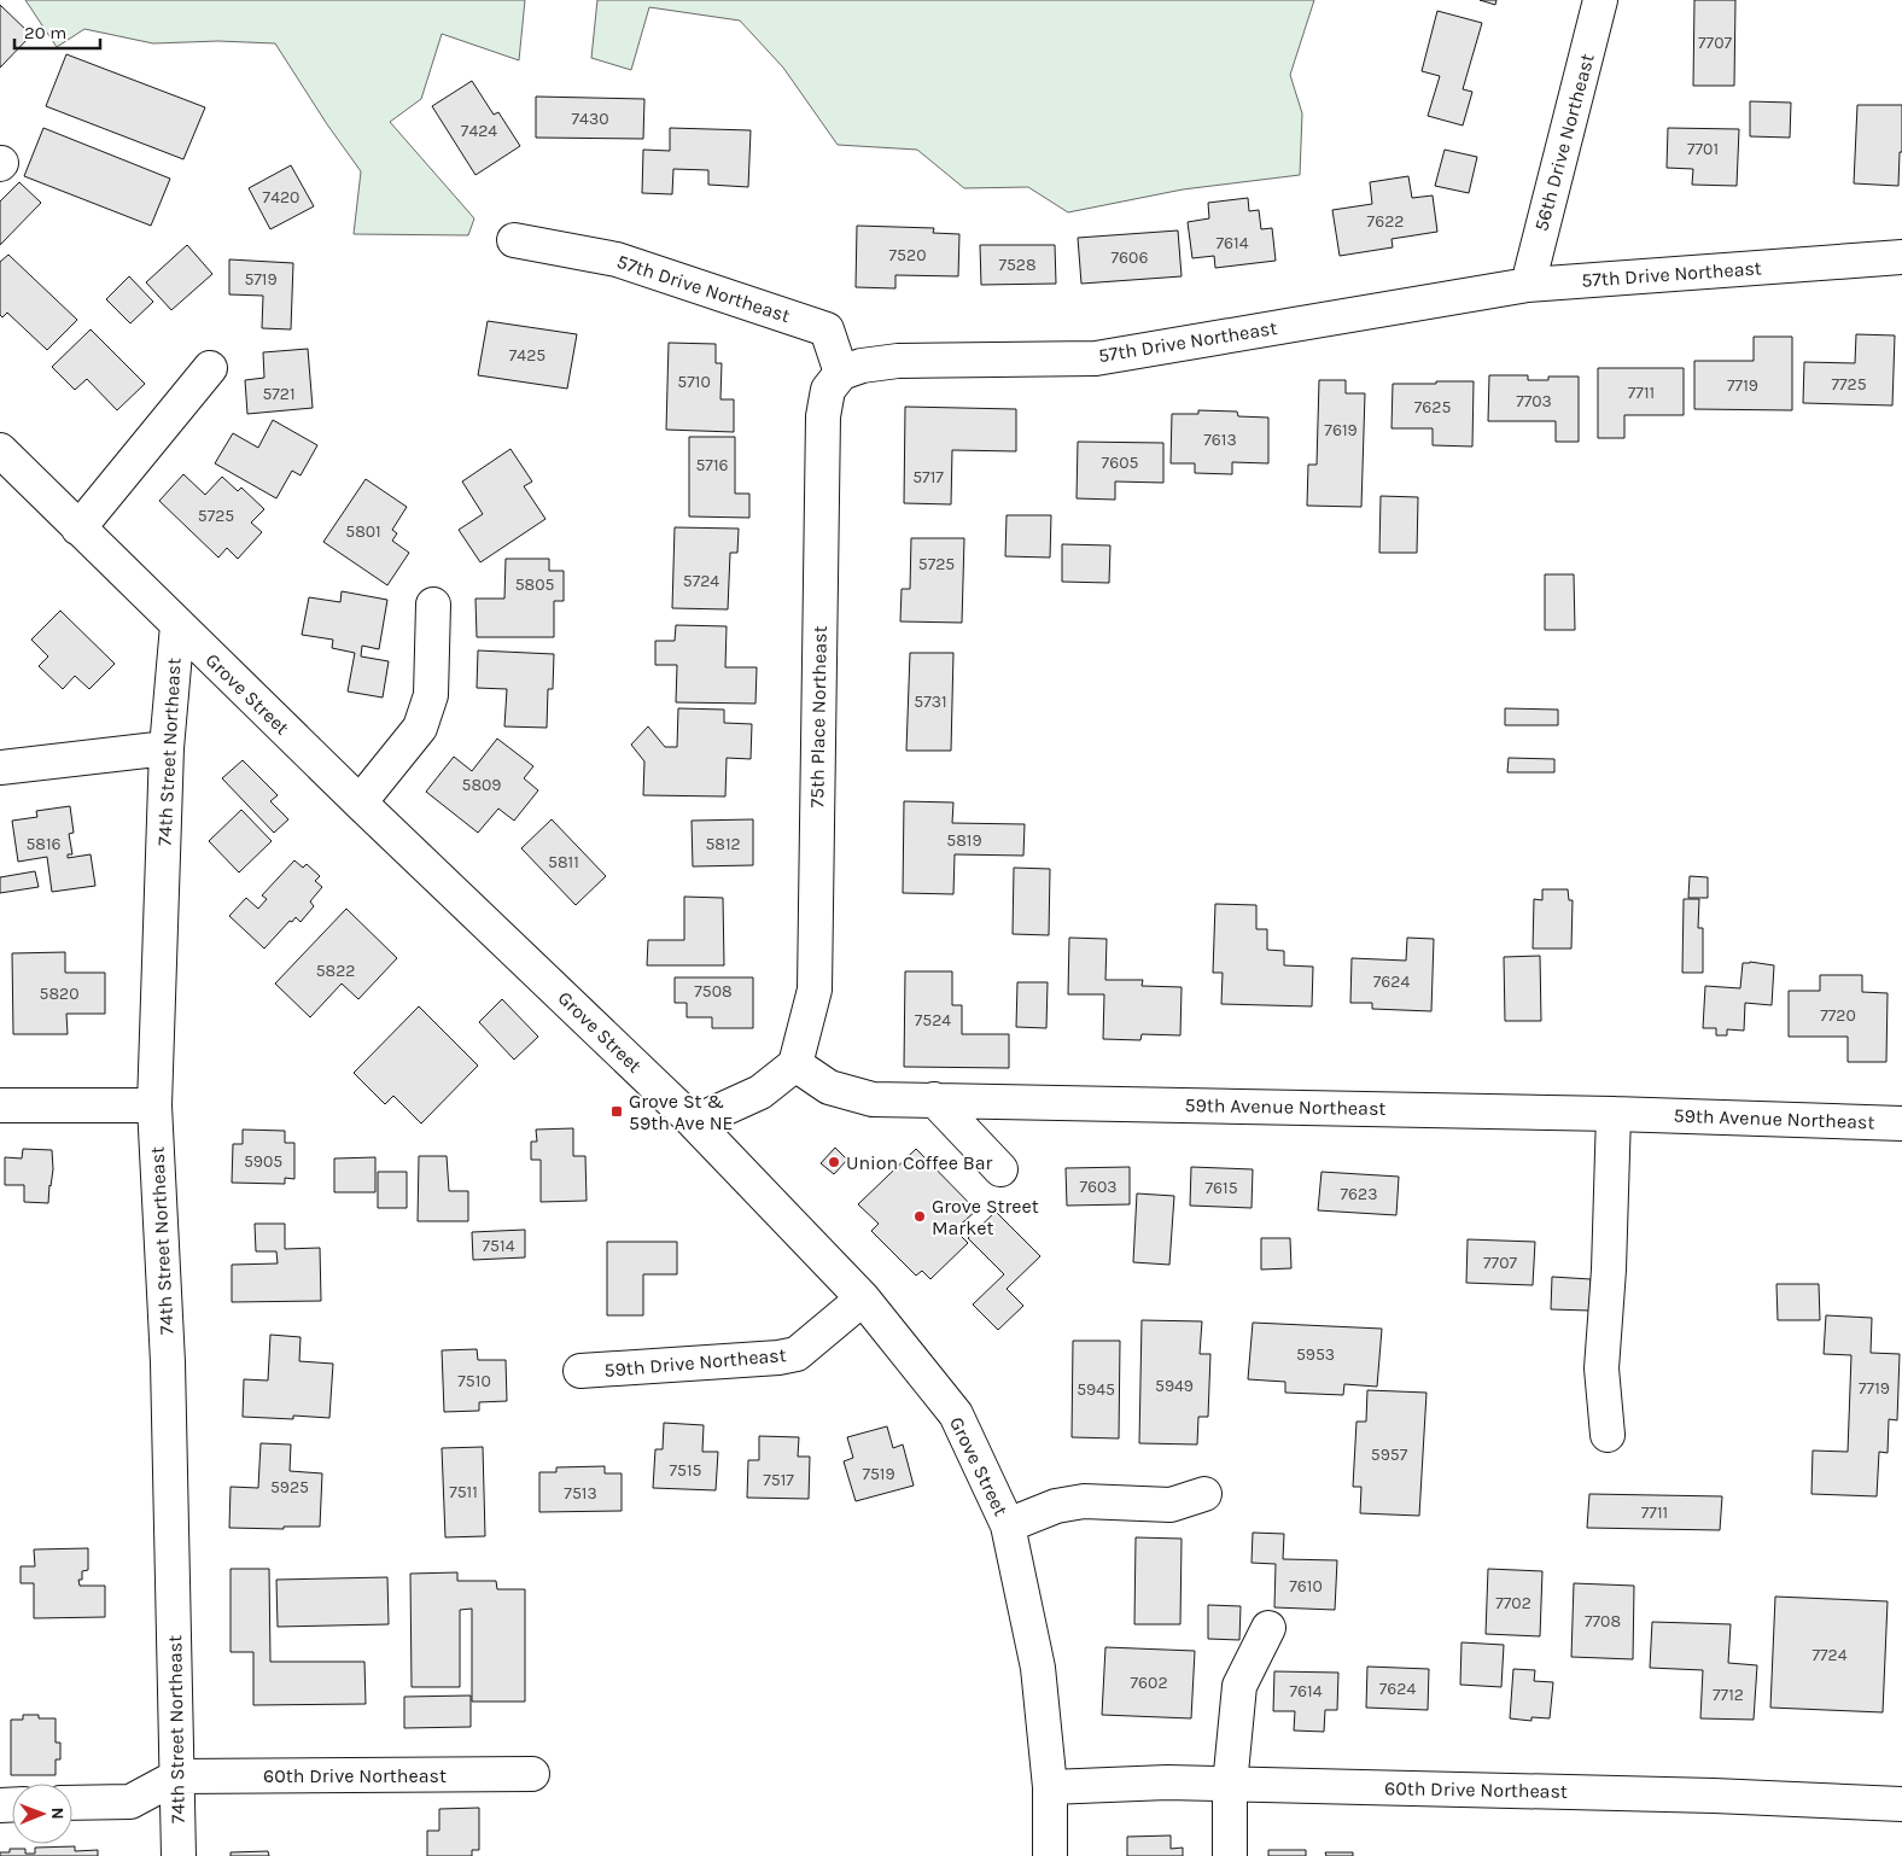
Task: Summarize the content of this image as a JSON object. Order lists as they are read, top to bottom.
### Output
{
  "streets": {
    "street": [
      "56th Drive Northeast",
      "57th Drive Northeast",
      "Grove Street",
      "75th Place Northeast",
      "74th Street Northeast",
      "59th Avenue Northeast",
      "59th Drive Northeast",
      "60th Drive Northeast"
    ]
  },
  "crossings": [
    ["56th Drive Northeast", "57th Drive Northeast"],
    ["57th Drive Northeast", "75th Place Northeast"],
    ["Grove Street", "74th Street Northeast"],
    ["Grove Street", "59th Drive Northeast"],
    ["Grove Street", "60th Drive Northeast"],
    ["75th Place Northeast", "59th Avenue Northeast"],
    ["74th Street Northeast", "60th Drive Northeast"]
  ],
  "places": {
    "transit": ["Grove St & 59th Ave NE"],
    "other": ["Union Coffee Bar", "Grove Street Market"]
  },
  "house_numbers": [
    "7707",
    "7430",
    "7424",
    "7701",
    "7420",
    "7622",
    "7614",
    "7520",
    "7606",
    "7528",
    "5719",
    "7425",
    "5710",
    "7725",
    "7719",
    "7711",
    "5721",
    "7703",
    "7625",
    "7619",
    "7613",
    "7605",
    "5716",
    "5717",
    "5725",
    "5801",
    "5725",
    "5724",
    "5805",
    "5731",
    "5809",
    "5819",
    "5816",
    "5812",
    "5811",
    "5822",
    "7624",
    "7508",
    "5820",
    "7720",
    "7524",
    "5905",
    "7603",
    "7615",
    "7623",
    "7514",
    "7707",
    "5953",
    "7510",
    "5949",
    "7719",
    "5945",
    "5957",
    "7515",
    "7519",
    "7517",
    "5925",
    "7511",
    "7513",
    "7711",
    "7610",
    "7702",
    "7708",
    "7724",
    "7602",
    "7624",
    "7614",
    "7712"
  ],
  "scale_bar": "20 m",
  "north": "right"
}
